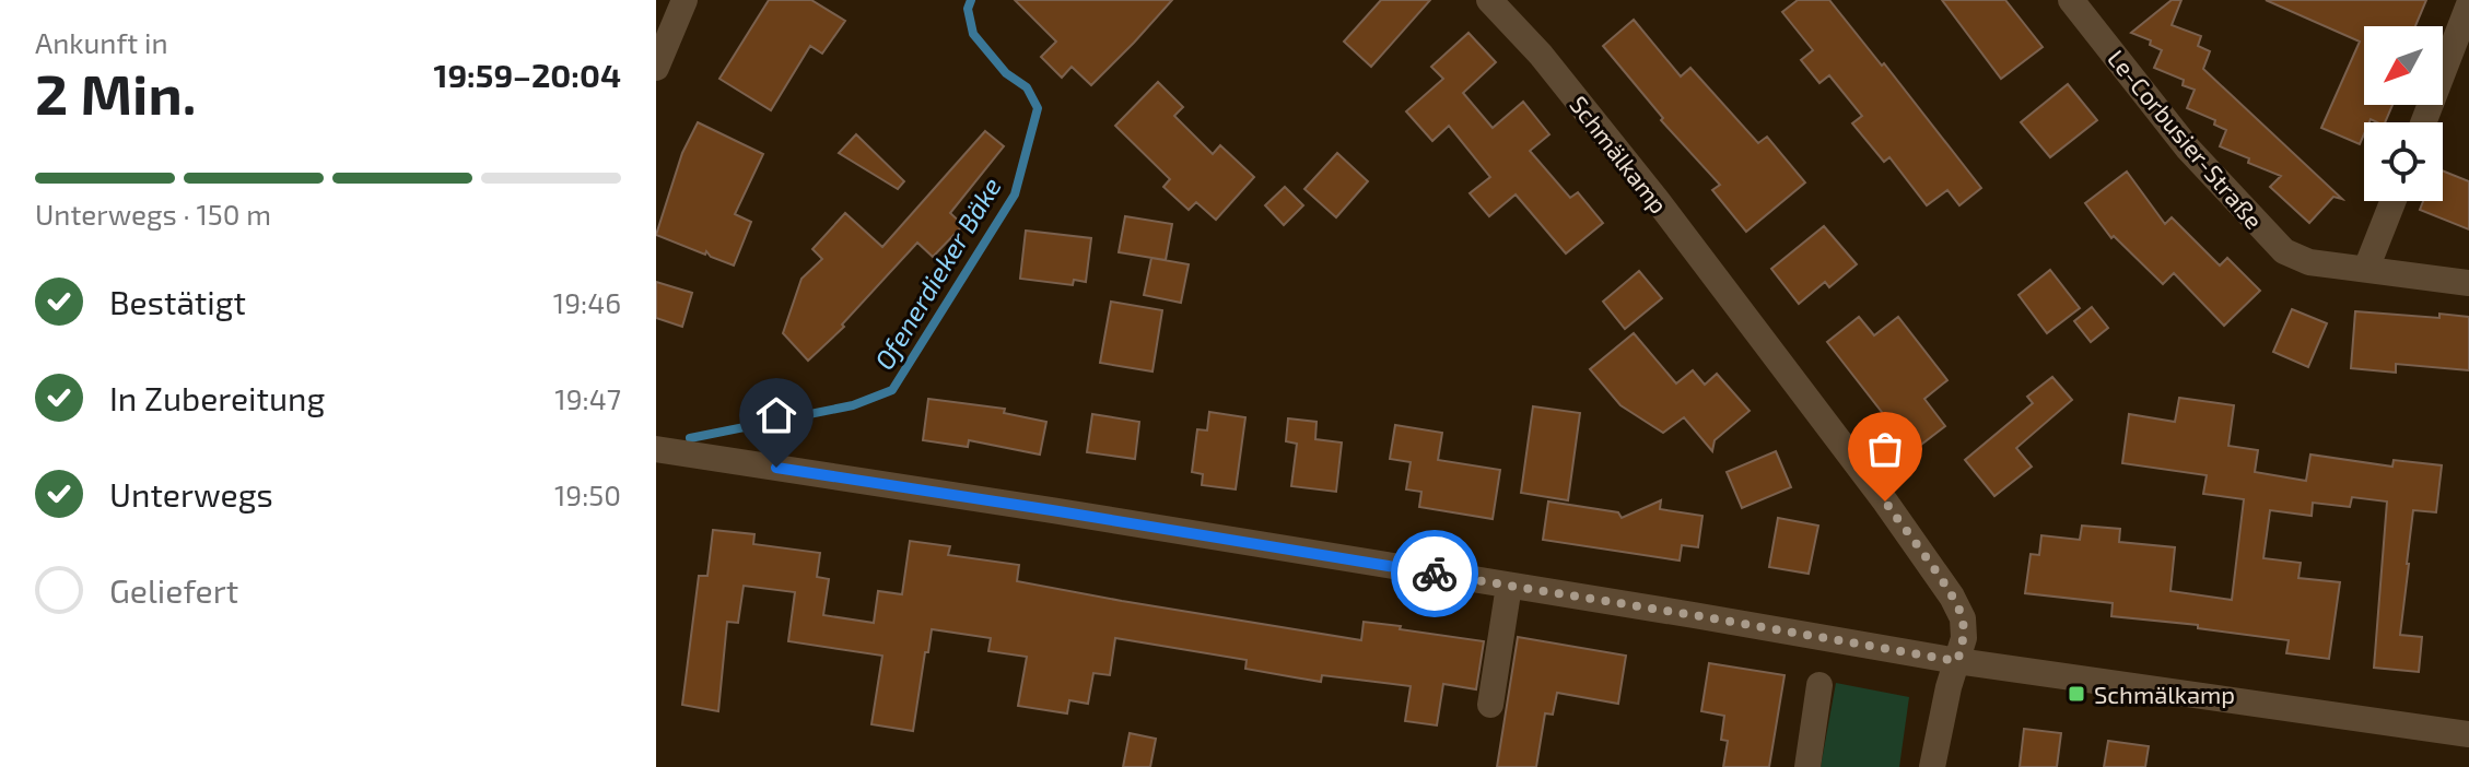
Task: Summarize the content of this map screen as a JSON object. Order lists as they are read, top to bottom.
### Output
{
  "streets": {
    "street": ["Le-Corbusier-Straße", "Schmälkamp"]
  },
  "water": ["Ofenerdieker Bäke"],
  "places": {
    "transit": ["Schmälkamp"]
  },
  "north": "bottom left",
  "page": {
    "heading": ["2 Min.", "Ankunft in", "19:59–20:04"],
    "bar": "Unterwegs · 150 m",
    "list": [
      ["Bestätigt", "19:46"],
      ["In Zubereitung", "19:47"],
      ["Unterwegs", "19:50"],
      "Geliefert"
    ]
  }
}
